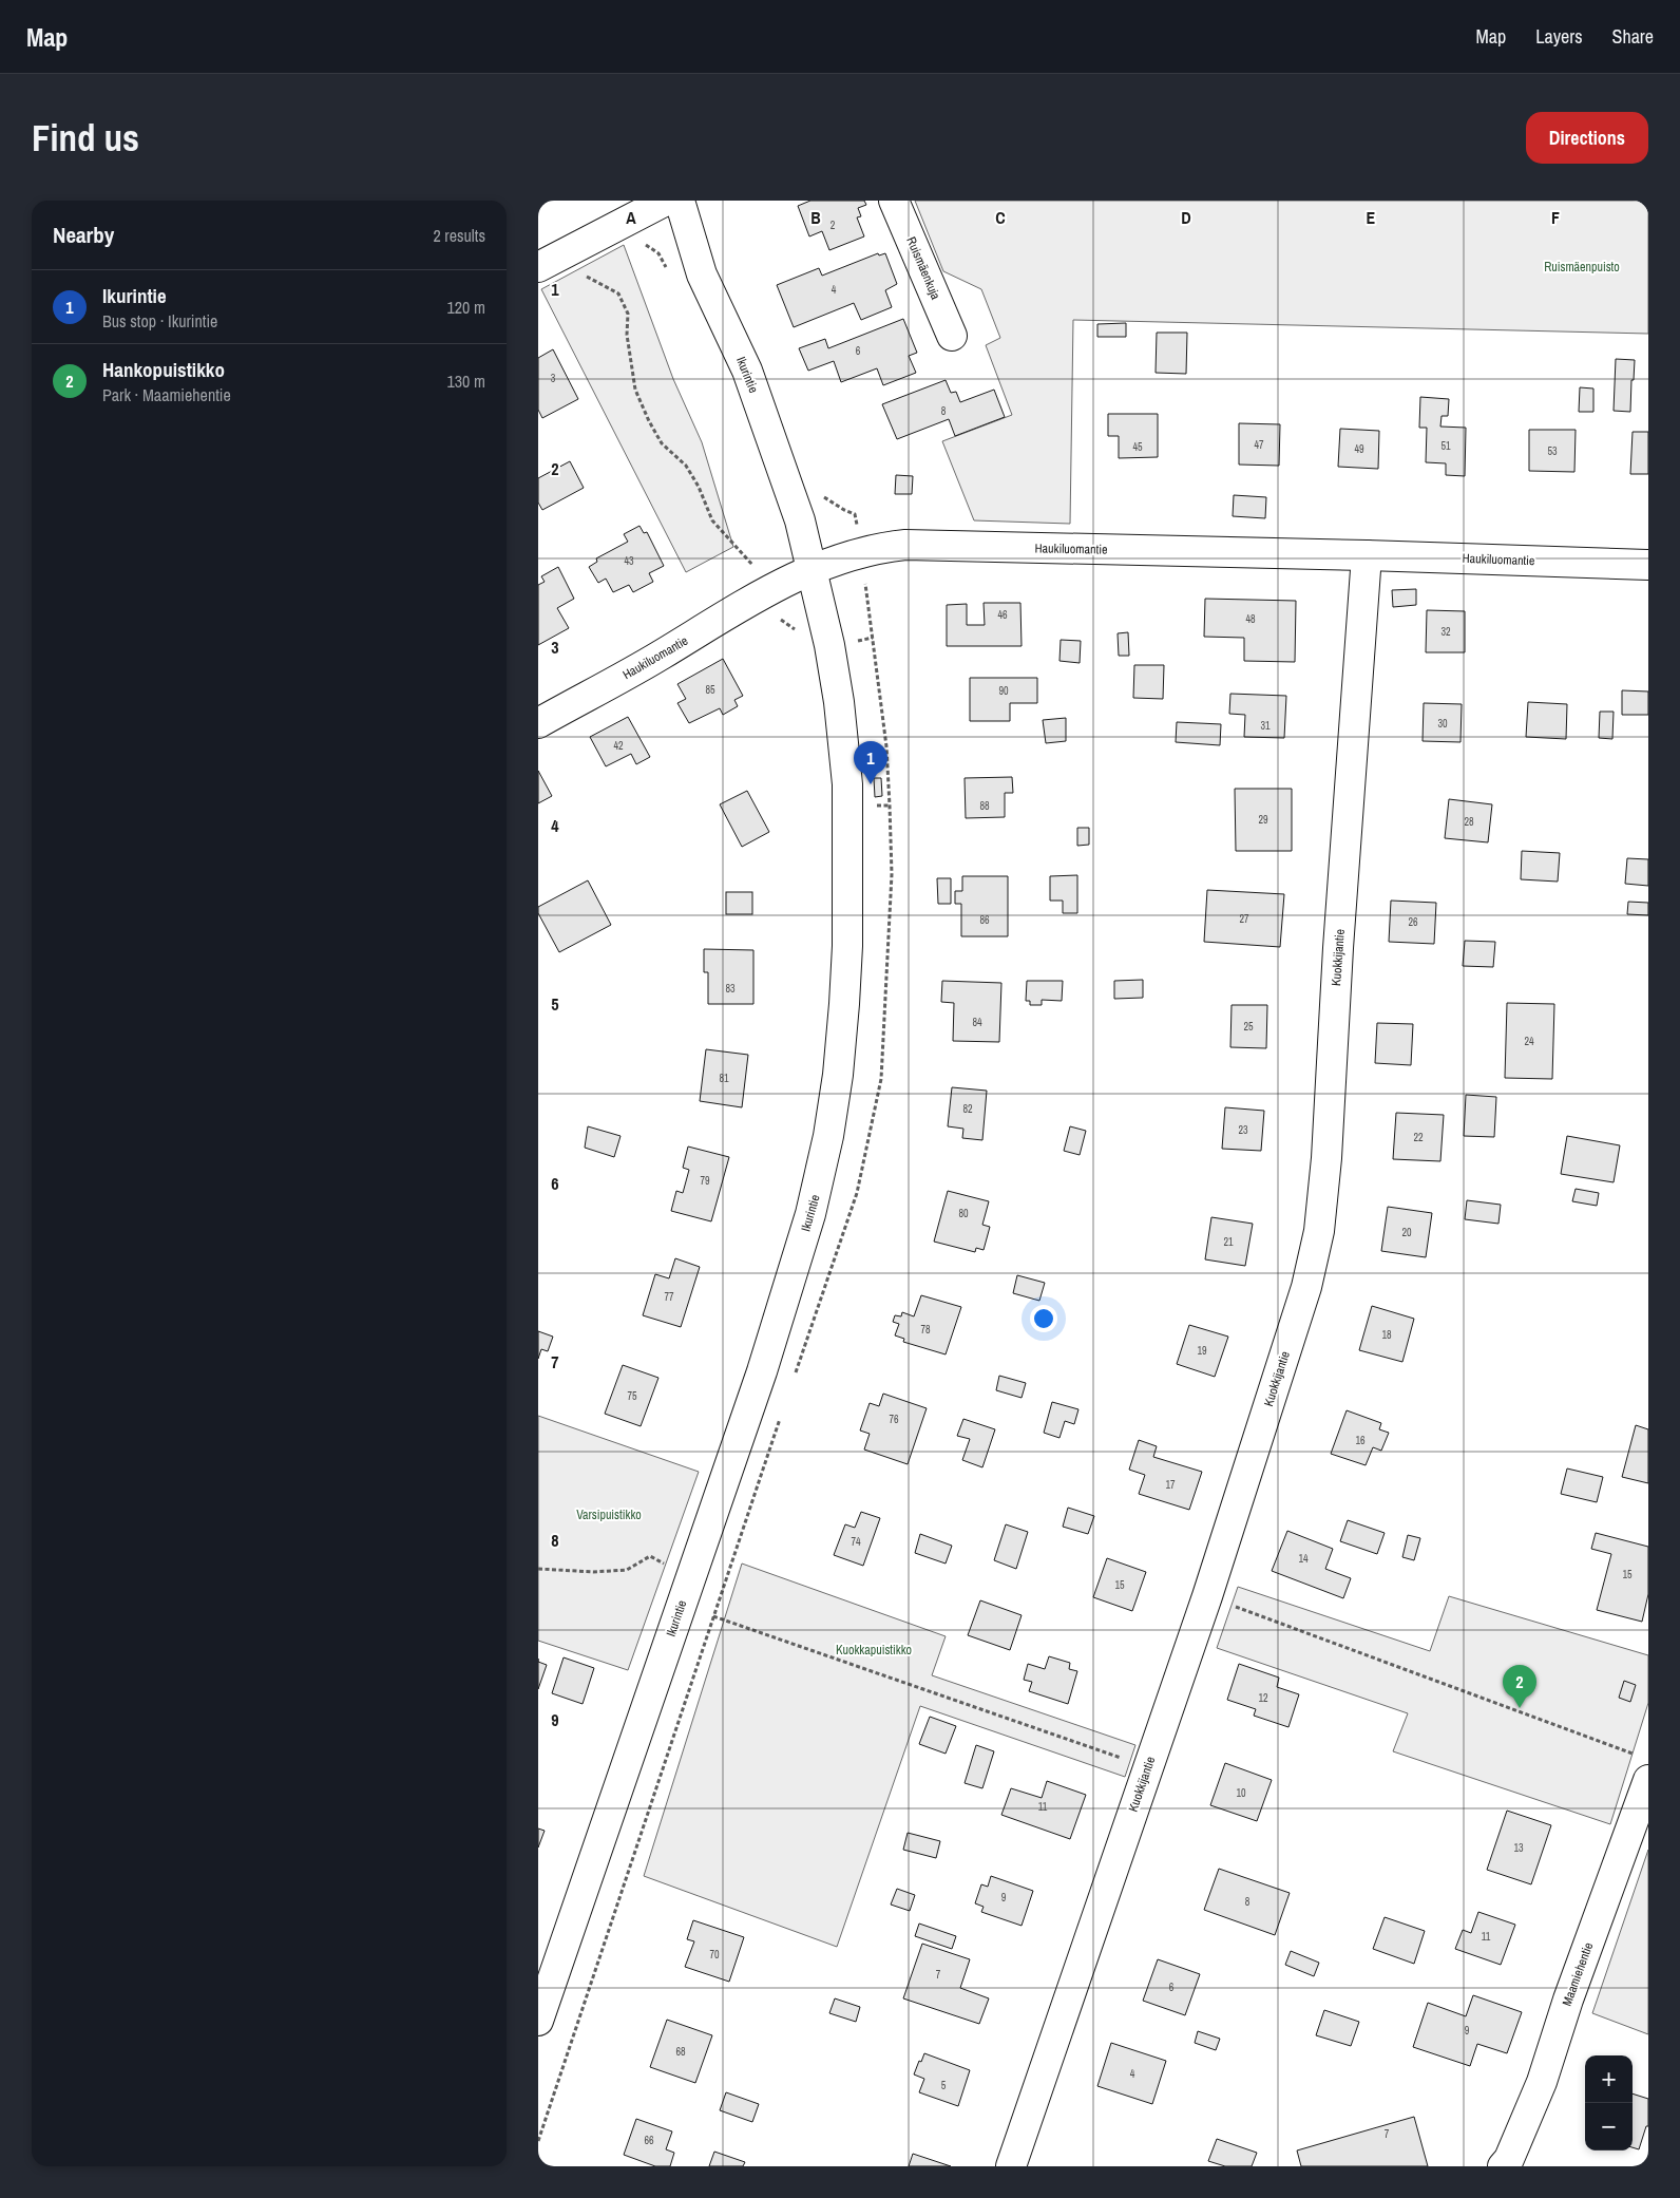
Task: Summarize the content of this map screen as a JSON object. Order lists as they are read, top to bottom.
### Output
{
  "streets": {
    "street": [
      "Ruismäenkuja",
      "Ikurintie",
      "Haukiluomantie",
      "Kuokkijantie",
      "Maamiehentie"
    ]
  },
  "crossings": [
    ["Ikurintie", "Haukiluomantie"],
    ["Haukiluomantie", "Kuokkijantie"]
  ],
  "parks": ["Ruismäenpuisto", "Varsipuistikko", "Kuokkapuistikko"],
  "house_numbers": [
    "2",
    "4",
    "6",
    "3",
    "8",
    "47",
    "51",
    "45",
    "49",
    "53",
    "43",
    "46",
    "48",
    "32",
    "85",
    "90",
    "30",
    "31",
    "42",
    "88",
    "29",
    "28",
    "27",
    "86",
    "26",
    "83",
    "84",
    "25",
    "24",
    "81",
    "82",
    "23",
    "22",
    "79",
    "80",
    "20",
    "21",
    "77",
    "78",
    "18",
    "19",
    "75",
    "76",
    "16",
    "17",
    "74",
    "14",
    "15",
    "15",
    "12",
    "10",
    "11",
    "13",
    "9",
    "8",
    "11",
    "70",
    "7",
    "6",
    "9",
    "68",
    "4",
    "5",
    "7",
    "66"
  ],
  "page": {
    "header": "Map",
    "nav": ["Map", "Layers", "Share"],
    "buttons": "Directions",
    "title": "Find us",
    "heading": ["Nearby", "2 results"],
    "list": [
      {
        "mark": "1",
        "name": "Ikurintie",
        "note": "Bus stop · Ikurintie",
        "value": "120 m"
      },
      {
        "mark": "2",
        "name": "Hankopuistikko",
        "note": "Park · Maamiehentie",
        "value": "130 m"
      }
    ],
    "pins": ["1", "2"],
    "map_buttons": ["+", "−"]
  },
  "grid": {
    "columns": [
      "A",
      "B",
      "C",
      "D",
      "E",
      "F"
    ],
    "rows": [
      "1",
      "2",
      "3",
      "4",
      "5",
      "6",
      "7",
      "8",
      "9"
    ]
  }
}
